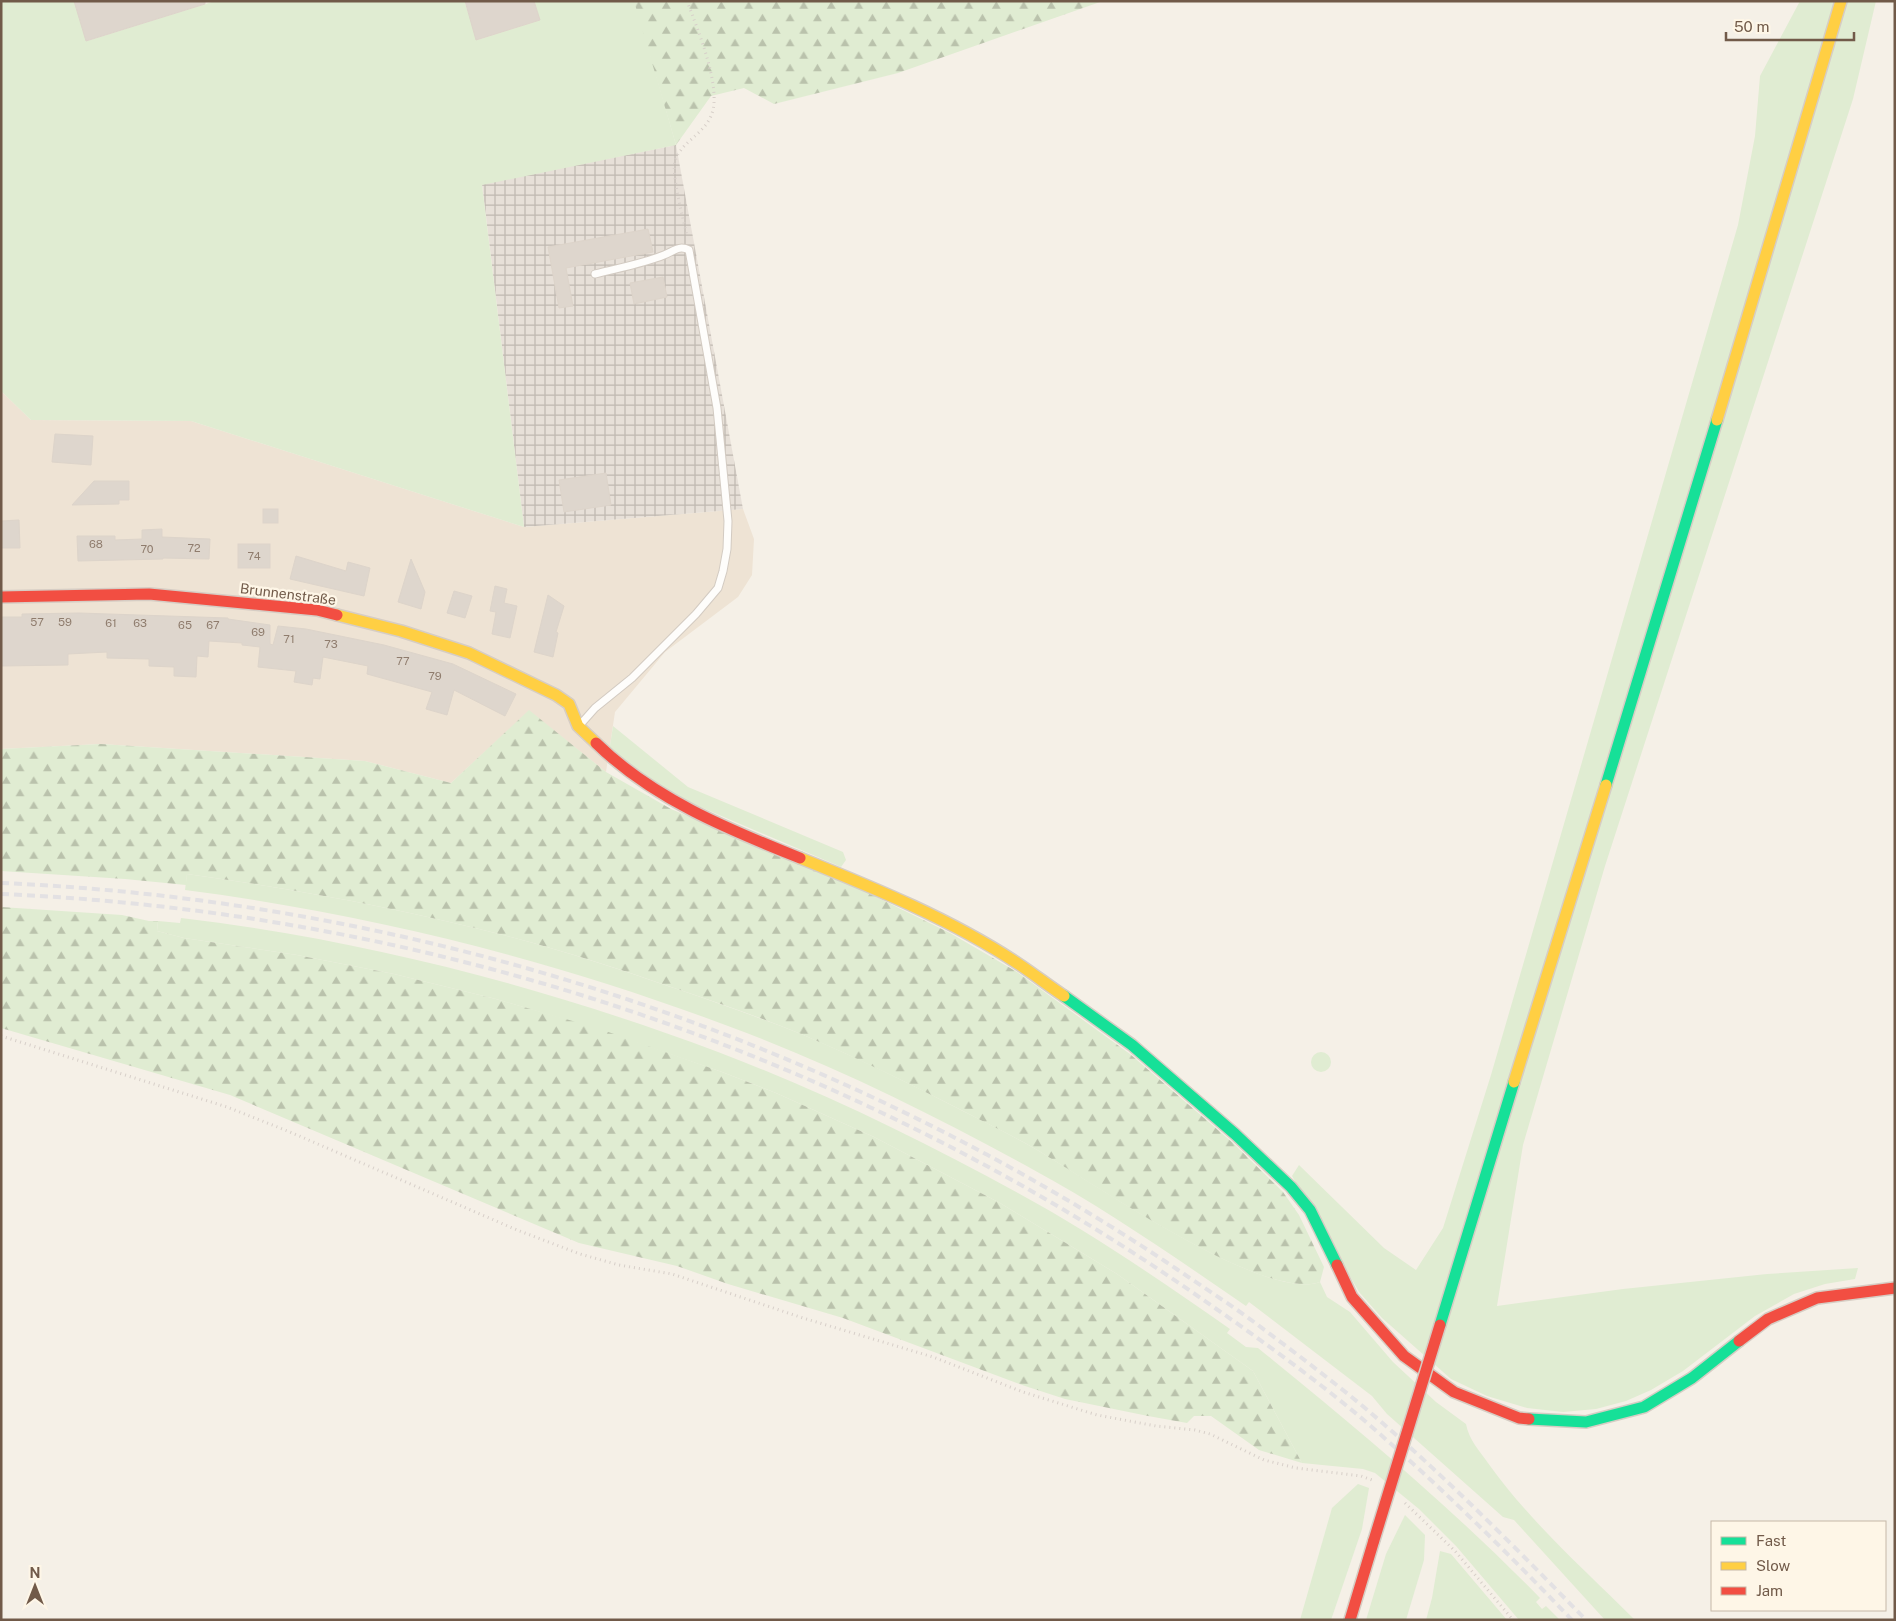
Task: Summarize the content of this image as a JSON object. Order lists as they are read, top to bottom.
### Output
{
  "streets": {
    "main road": ["Brunnenstraße"]
  },
  "house_numbers": [
    "68",
    "72",
    "70",
    "74",
    "57",
    "59",
    "61",
    "63",
    "65",
    "67",
    "69",
    "71",
    "73",
    "77",
    "79"
  ],
  "legend": ["Fast", "Slow", "Jam"],
  "scale_bar": "50 m",
  "north": "top"
}
